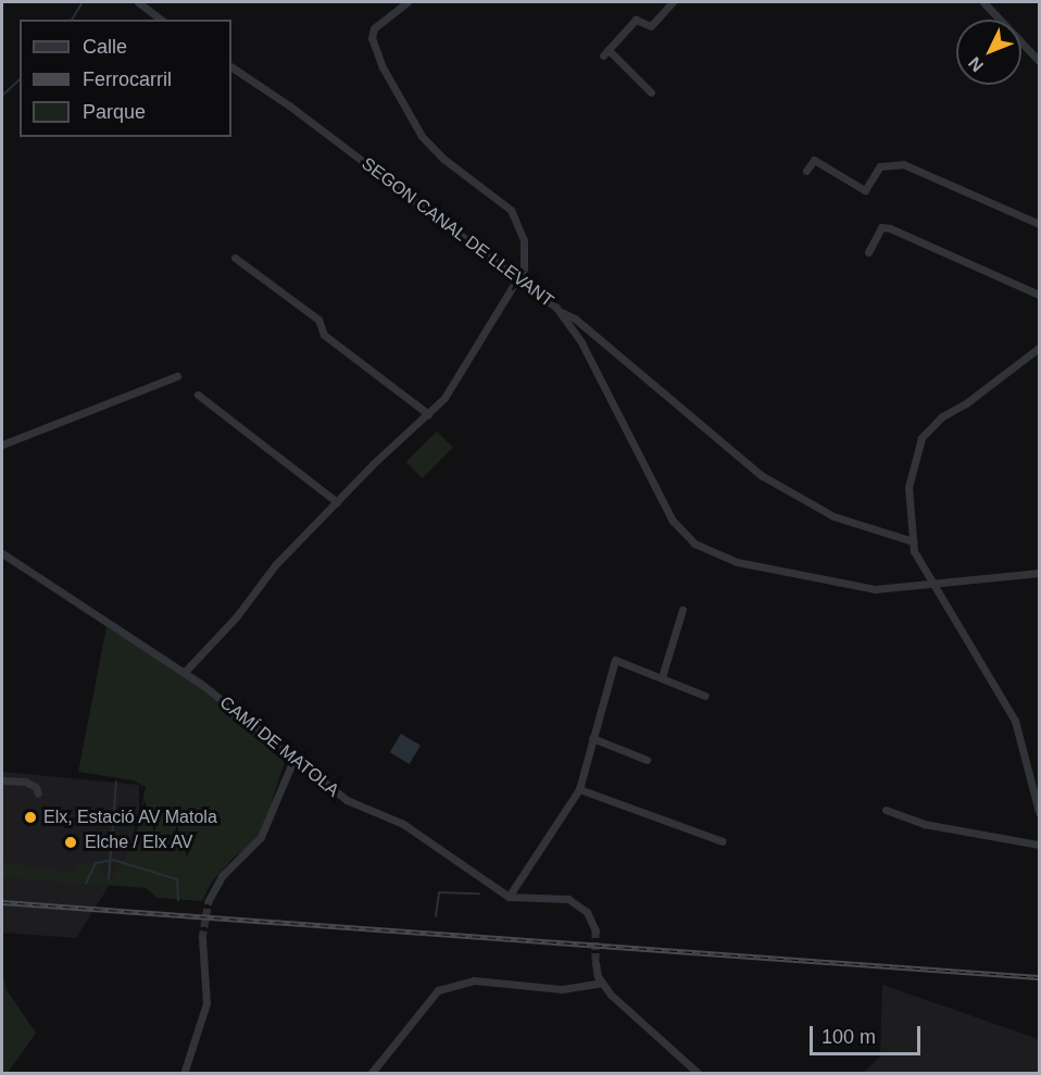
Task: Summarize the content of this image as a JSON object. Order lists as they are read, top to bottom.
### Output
{
  "streets": {
    "street": ["SEGON CANAL DE LLEVANT", "CAMÍ DE MATOLA"]
  },
  "places": ["Elx, Estació AV Matola", "Elche / Elx AV"],
  "legend": ["Calle", "Ferrocarril", "Parque"],
  "scale_bar": "100 m",
  "north": "bottom left"
}
